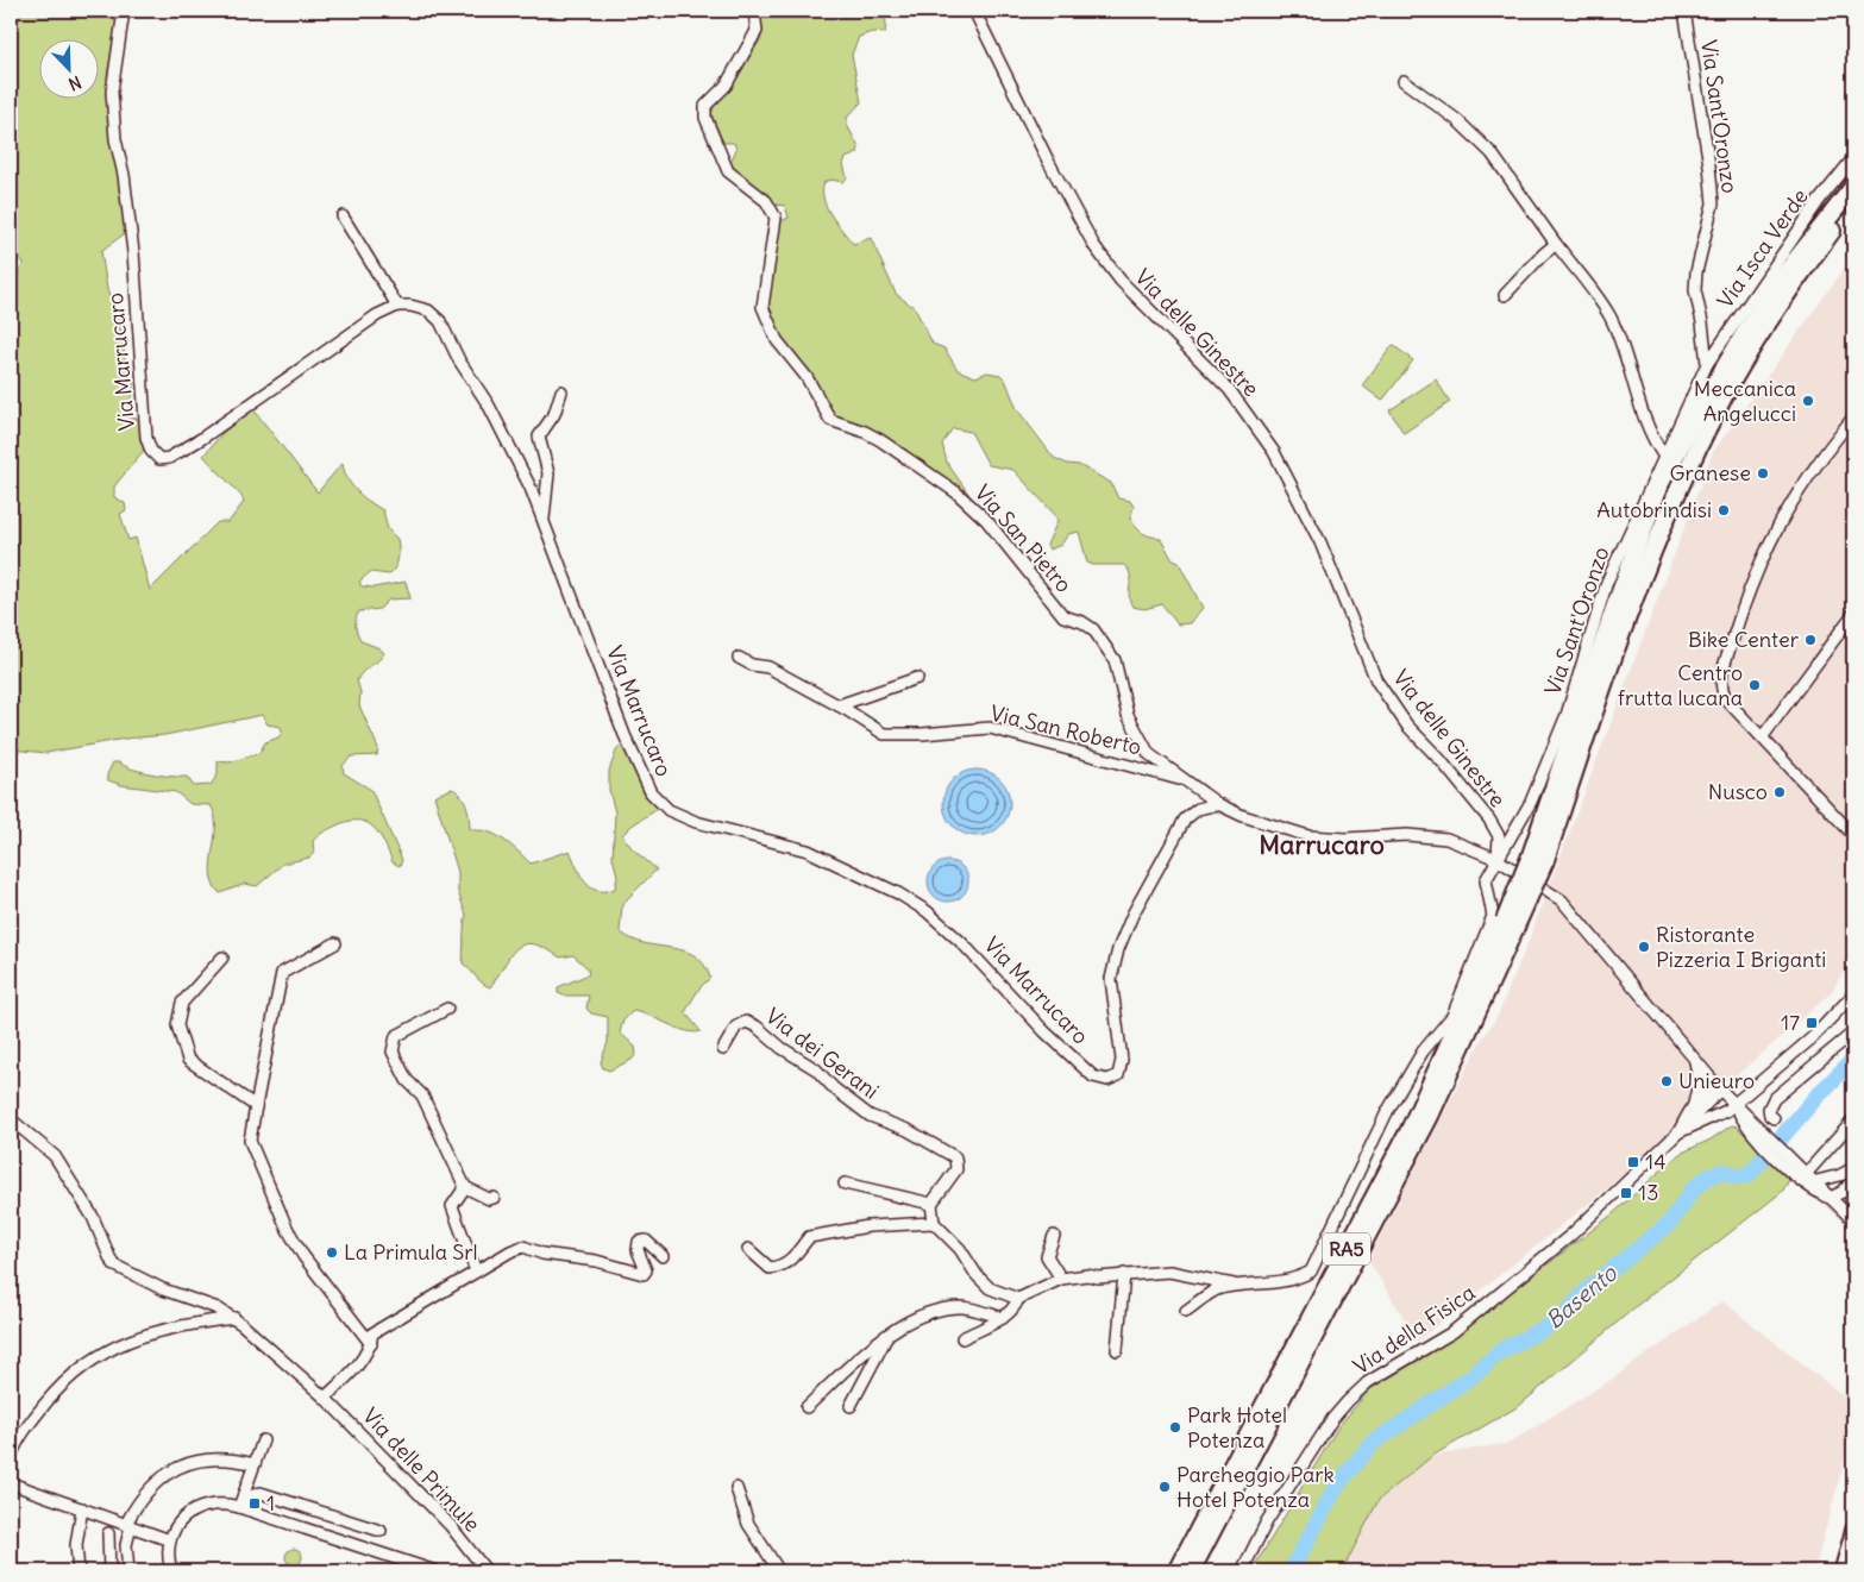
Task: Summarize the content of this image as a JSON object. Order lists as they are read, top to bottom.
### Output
{
  "streets": {
    "highway": ["RA5"],
    "street": [
      "Via Sant'Oronzo",
      "Via Isca Verde",
      "Via delle Ginestre",
      "Via Marrucaro",
      "Via San Pietro",
      "Via San Roberto",
      "Via dei Gerani",
      "Via della Fisica",
      "Via delle Primule"
    ]
  },
  "crossings": [
    ["Via Sant'Oronzo", "Via Isca Verde"],
    ["Via Sant'Oronzo", "Via delle Ginestre"],
    ["Via Marrucaro", "Via San Pietro"],
    ["Via San Pietro", "Via San Roberto"]
  ],
  "districts": ["Marrucaro"],
  "water": ["Basento"],
  "places": {
    "other": [
      "Meccanica Angelucci",
      "Granese",
      "Autobrindisi",
      "Bike Center",
      "Centro frutta lucana",
      "Nusco",
      "Ristorante Pizzeria I Briganti",
      "Unieuro",
      "La Primula Srl",
      "Park Hotel Potenza",
      "Parcheggio Park Hotel Potenza"
    ],
    "transit": [
      "17",
      "14",
      "13",
      "1"
    ]
  },
  "north": "bottom right"
}
